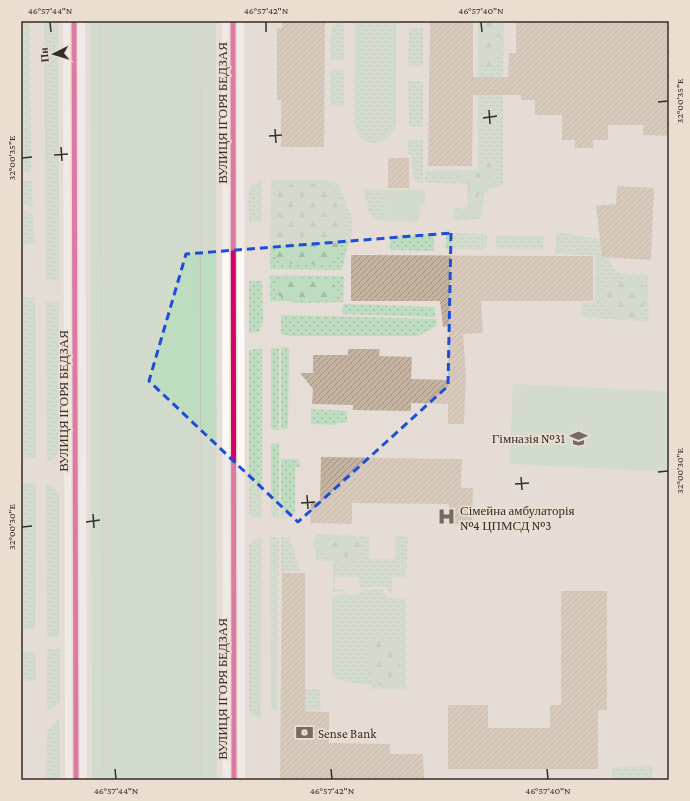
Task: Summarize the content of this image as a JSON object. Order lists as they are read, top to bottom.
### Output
{
  "streets": {
    "street": ["ВУЛИЦЯ ІГОРЯ БЕДЗАЯ"]
  },
  "places": {
    "school or university": ["Гімназія №31"],
    "hospital": ["Сімейна амбулаторія №4 ЦПМСД №3"],
    "bank": ["Sense Bank"]
  },
  "north": "left",
  "coordinates": [
    "46°57'44\"N",
    "46°57'42\"N",
    "46°57'40\"N",
    "32°00'35\"E",
    "32°00'30\"E"
  ]
}
